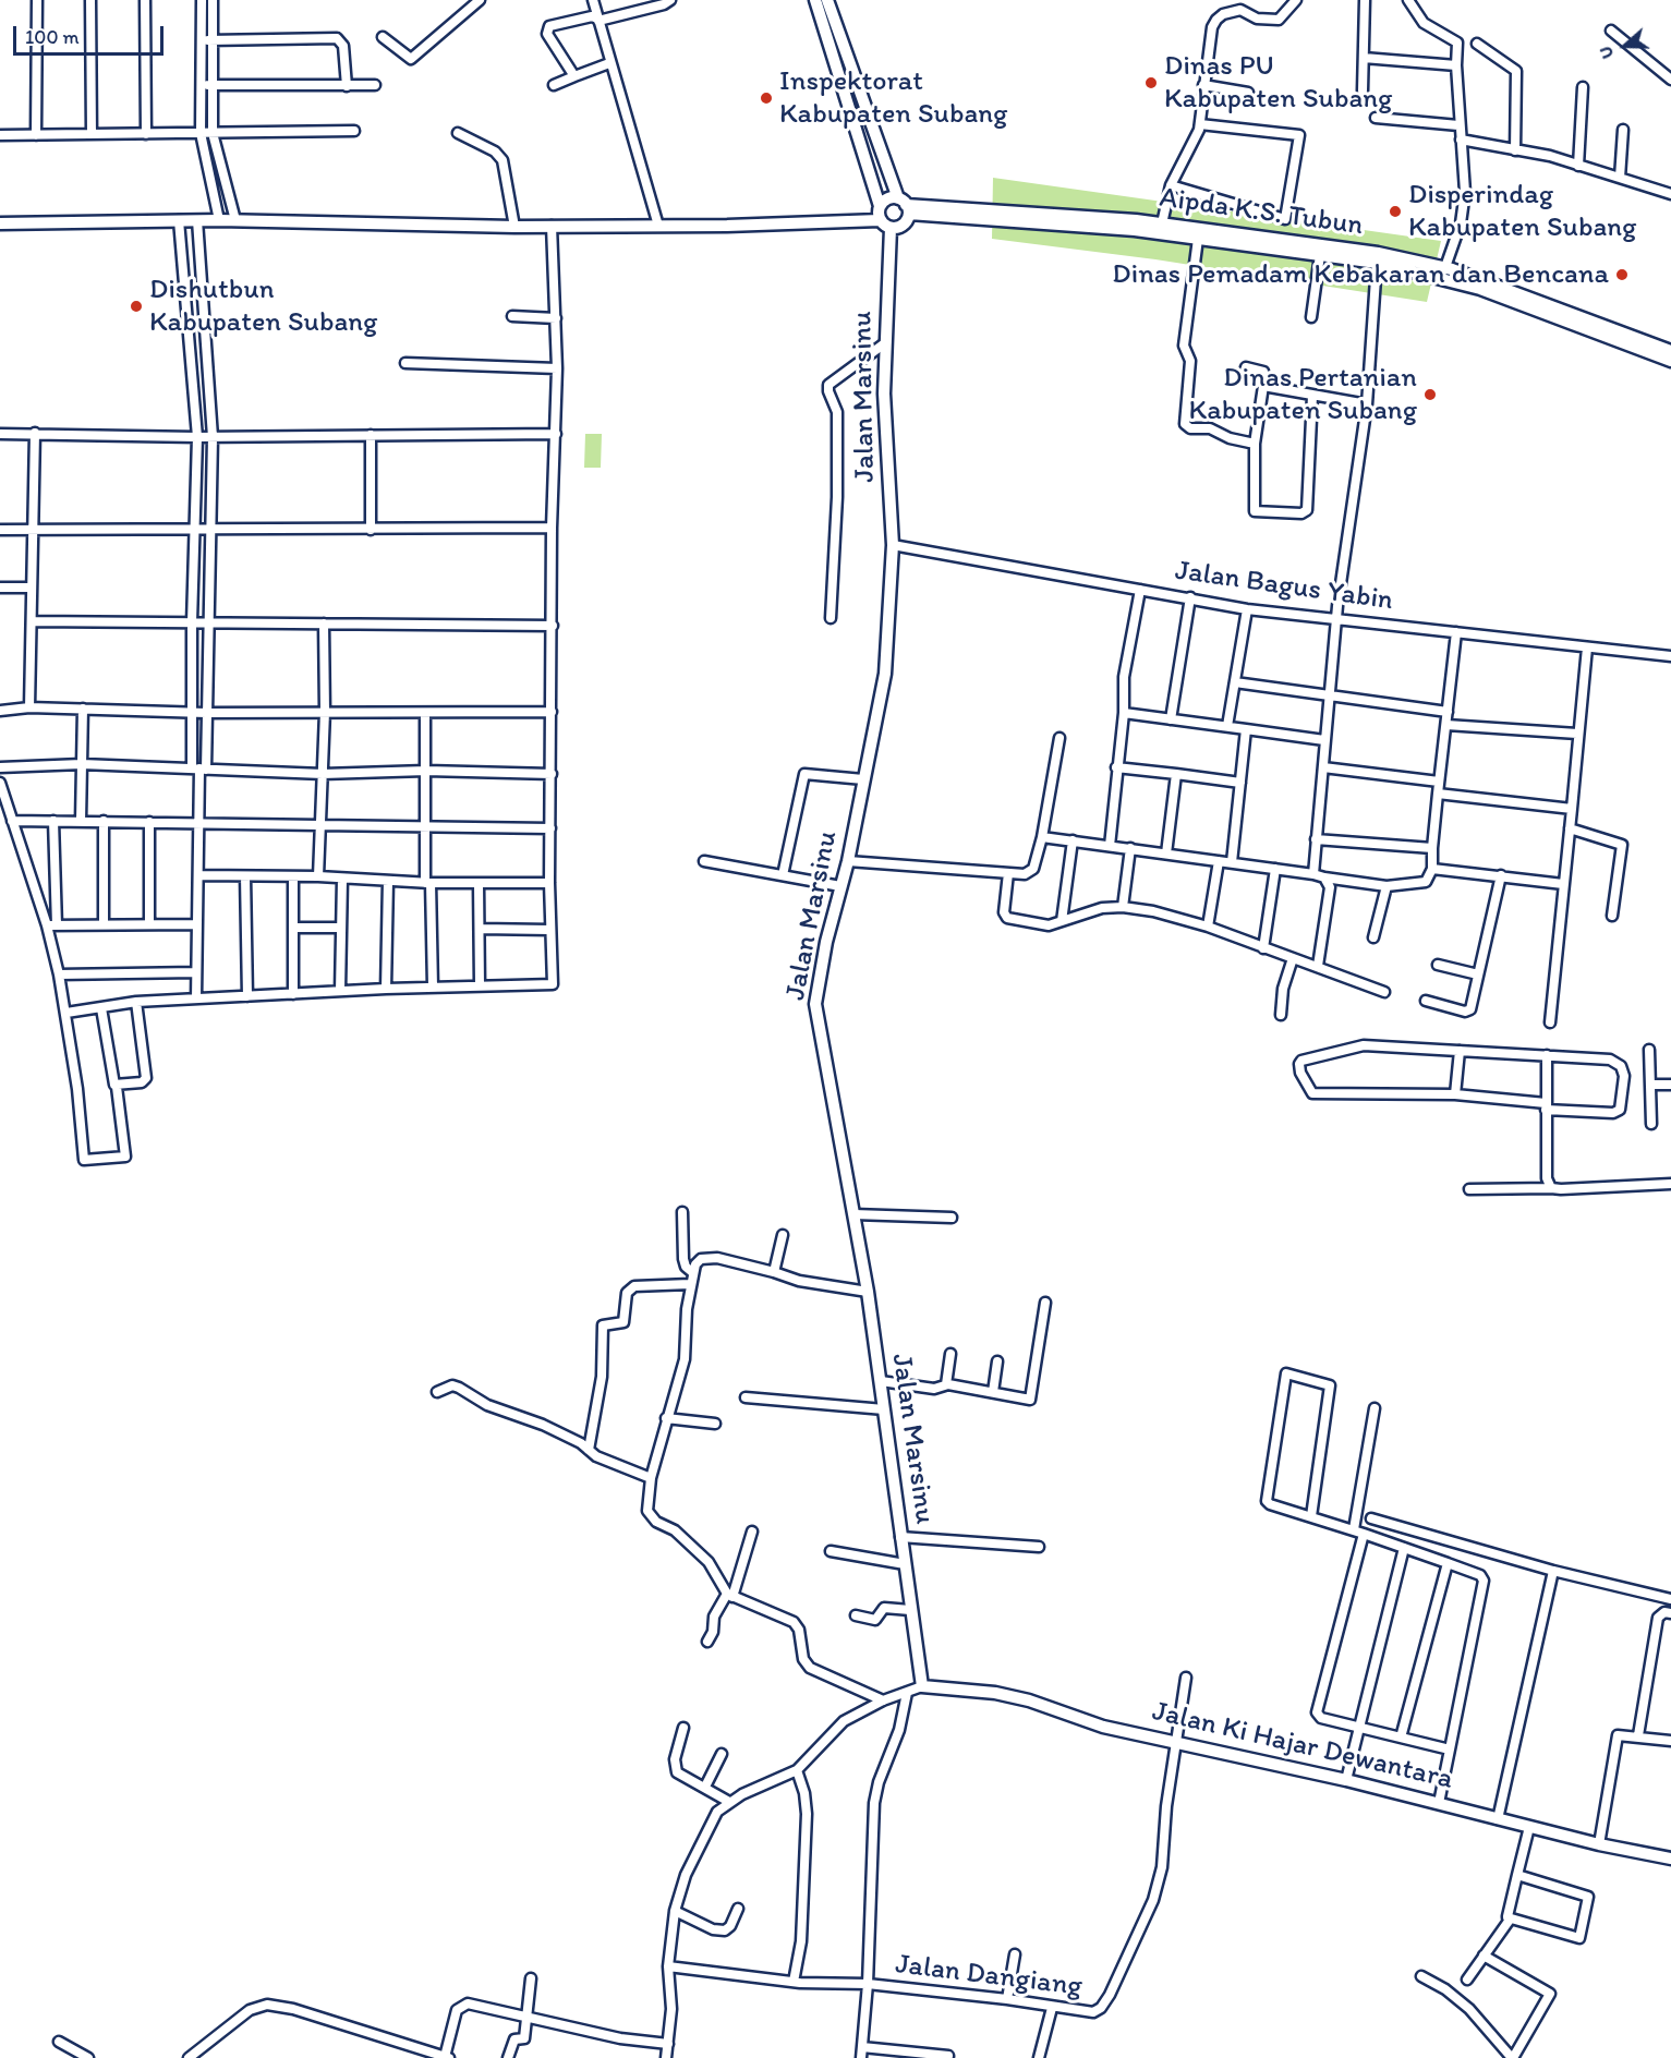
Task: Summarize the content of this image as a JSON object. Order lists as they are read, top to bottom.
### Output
{
  "streets": {
    "street": [
      "Aipda K.S. Tubun",
      "Jalan Marsinu",
      "Jalan Bagus Yabin",
      "Jalan Ki Hajar Dewantara",
      "Jalan Dangiang"
    ]
  },
  "crossings": [
    ["Aipda K.S. Tubun", "Jalan Marsinu"],
    ["Jalan Marsinu", "Jalan Bagus Yabin"],
    ["Jalan Marsinu", "Jalan Ki Hajar Dewantara"],
    ["Jalan Ki Hajar Dewantara", "Jalan Dangiang"]
  ],
  "places": [
    "Dinas PU Kabupaten Subang",
    "Inspektorat Kabupaten Subang",
    "Disperindag Kabupaten Subang",
    "Dinas Pemadam Kebakaran dan Bencana",
    "Dishutbun Kabupaten Subang",
    "Dinas Pertanian Kabupaten Subang"
  ],
  "scale_bar": "100 m",
  "north": "left"
}
